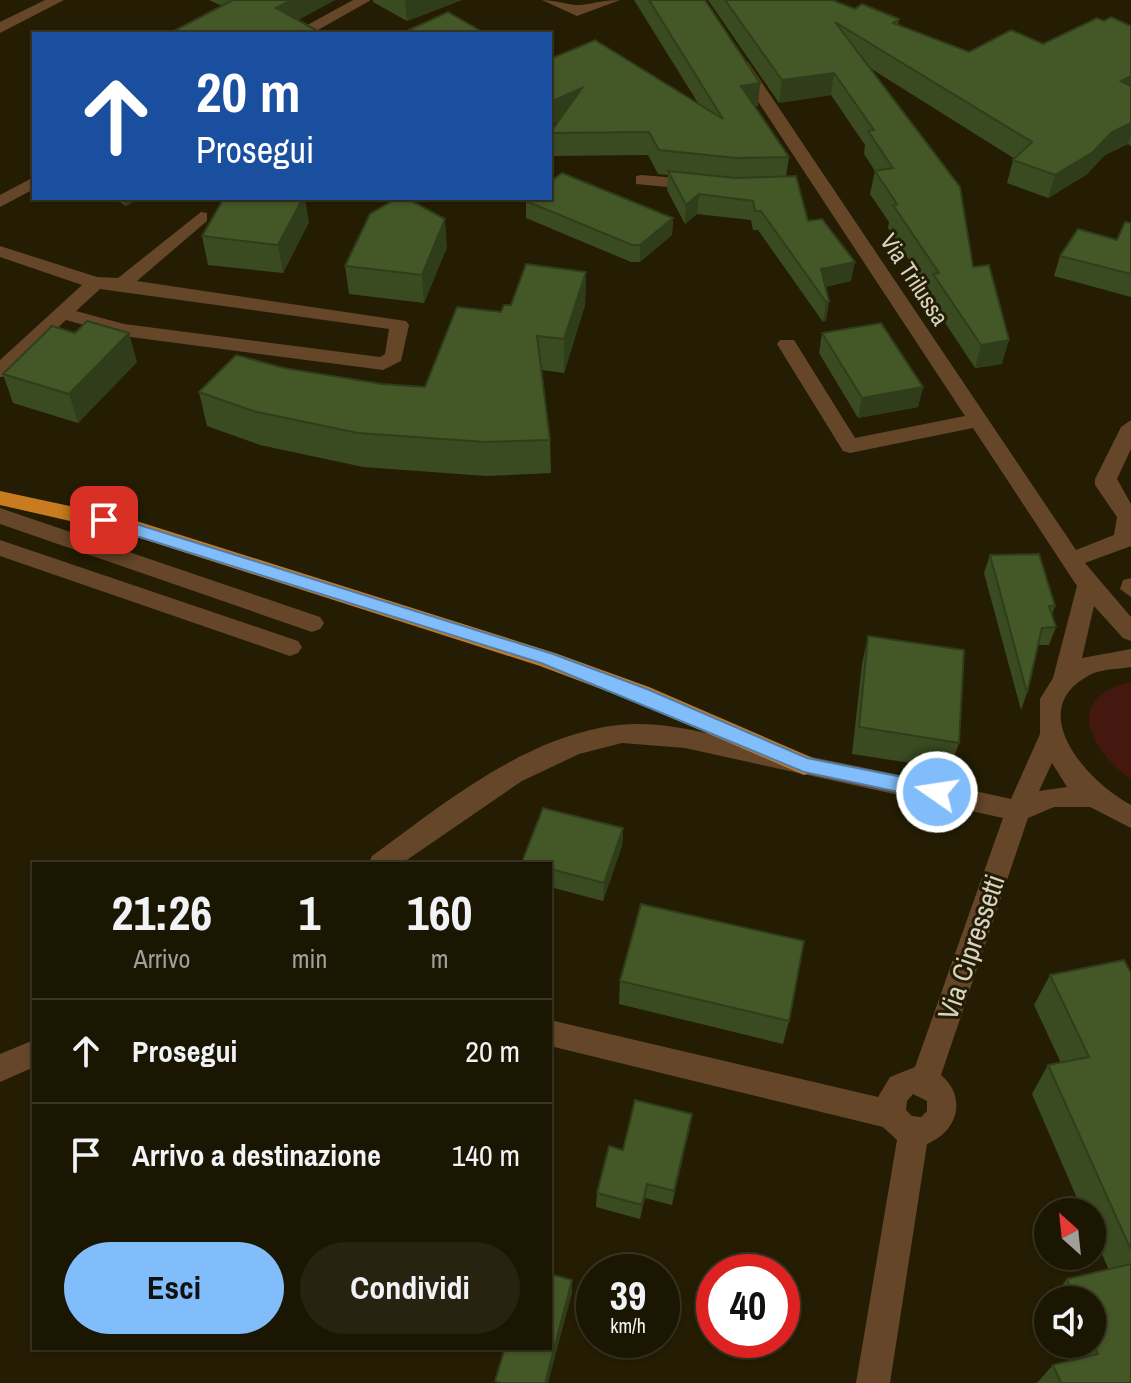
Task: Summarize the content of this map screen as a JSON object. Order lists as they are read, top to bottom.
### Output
{
  "streets": {
    "street": ["Via Trilussa", "Via Cipressetti"]
  },
  "crossings": [
    ["Via Trilussa", "Via Cipressetti"]
  ],
  "north": "top left",
  "page": {
    "turn": ["20 m", "Prosegui"],
    "eta": [
      "21:26",
      "Arrivo",
      "1",
      "min",
      "160",
      "m"
    ],
    "list": [
      {
        "name": "Prosegui",
        "value": "20 m"
      },
      {
        "name": "Arrivo a destinazione",
        "value": "140 m"
      }
    ],
    "buttons": ["Esci", "Condividi"],
    "speed": "39 km/h",
    "limit": "40"
  }
}
